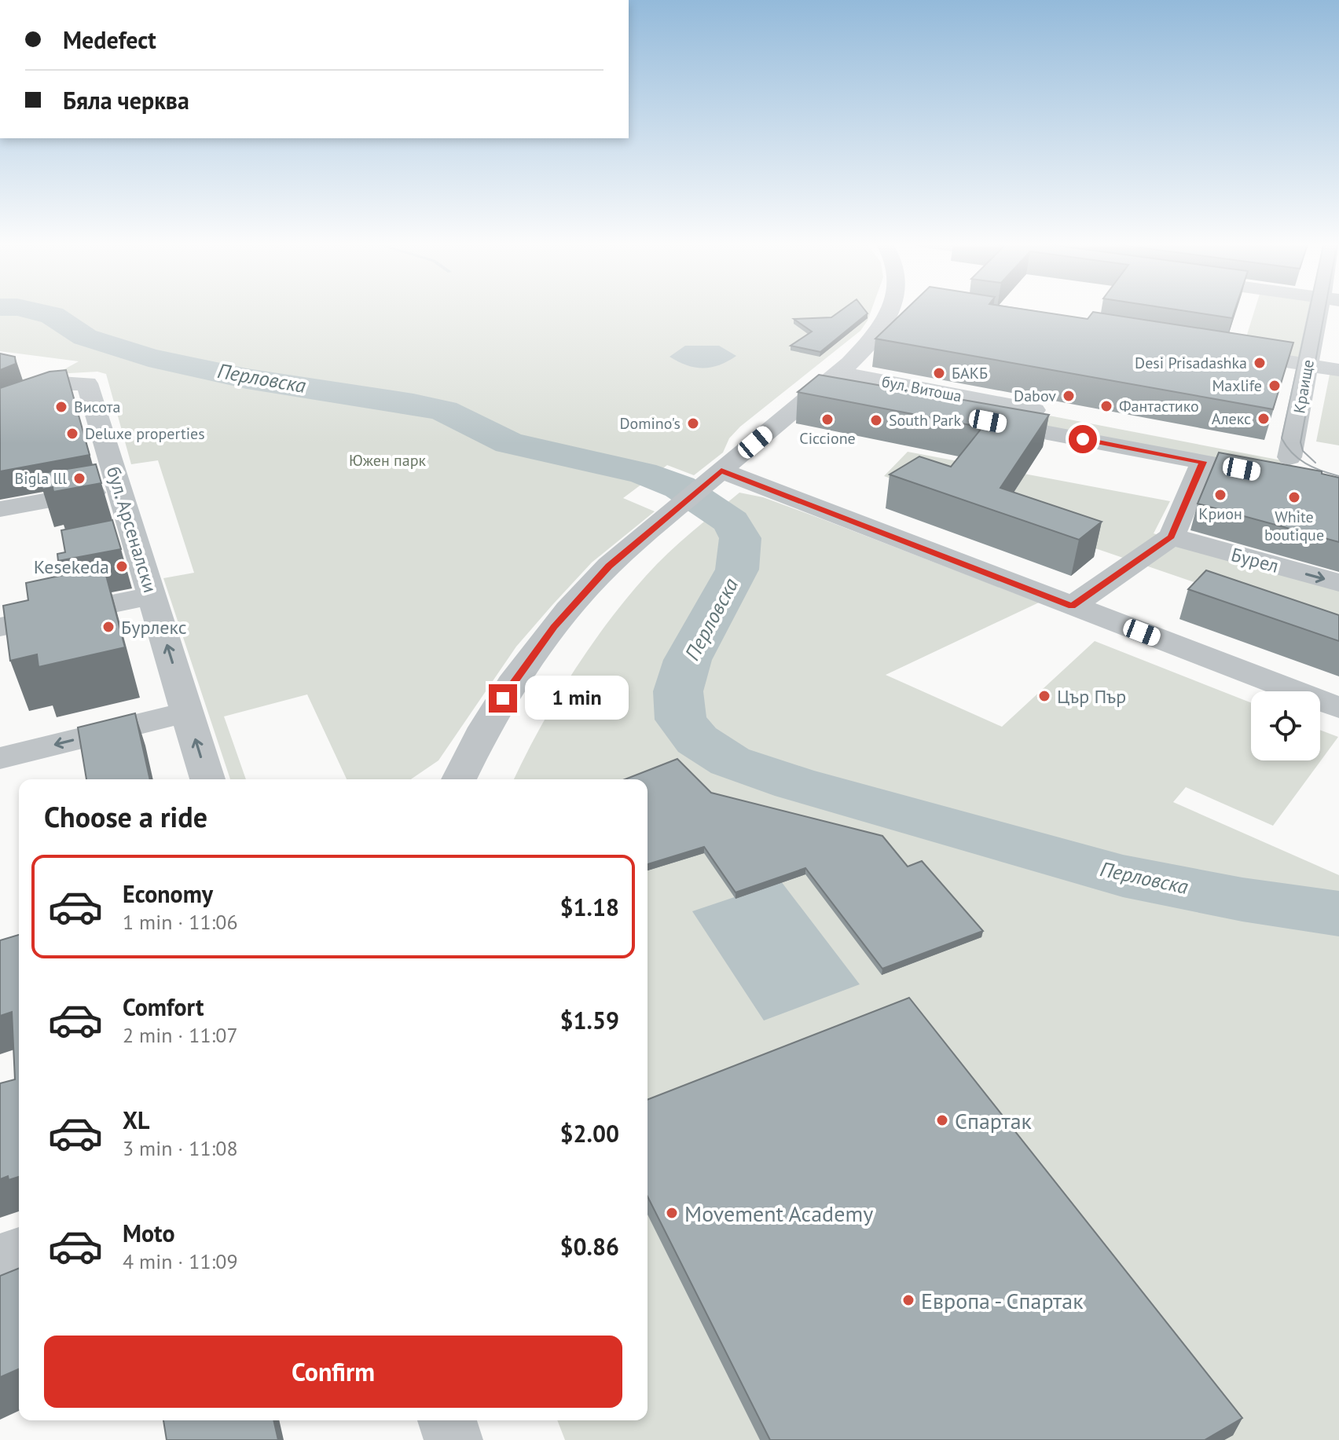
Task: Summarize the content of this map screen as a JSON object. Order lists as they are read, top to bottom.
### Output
{
  "streets": {
    "street": [
      "Краище",
      "бул. Витоша",
      "бул. Арсеналски",
      "Бурел"
    ]
  },
  "crossings": [
    ["Краище", "бул. Витоша"]
  ],
  "one_way": ["бул. Арсеналски"],
  "water": ["Перловска"],
  "parks": ["Южен парк"],
  "places": [
    "Desi Prisadashka",
    "БАКБ",
    "Maxlife",
    "Dabov",
    "Фантастико",
    "Висота",
    "Алекс",
    "Ciccione",
    "South Park",
    "Domino's",
    "Deluxe properties",
    "Bigla lll",
    "Крион",
    "White boutique",
    "Kesekeda",
    "Бурлекс",
    "Цър Пър",
    "Спартак",
    "Movement Academy",
    "Европа - Спартак"
  ],
  "page": {
    "banner": ["Medefect", "Бяла черква"],
    "bubble": "1 min",
    "heading": "Choose a ride",
    "list": [
      {
        "name": "Economy",
        "note": "1 min · 11:06",
        "value": "$1.18"
      },
      {
        "name": "Comfort",
        "note": "2 min · 11:07",
        "value": "$1.59"
      },
      {
        "name": "XL",
        "note": "3 min · 11:08",
        "value": "$2.00"
      },
      {
        "name": "Moto",
        "note": "4 min · 11:09",
        "value": "$0.86"
      }
    ],
    "buttons": "Confirm"
  }
}
